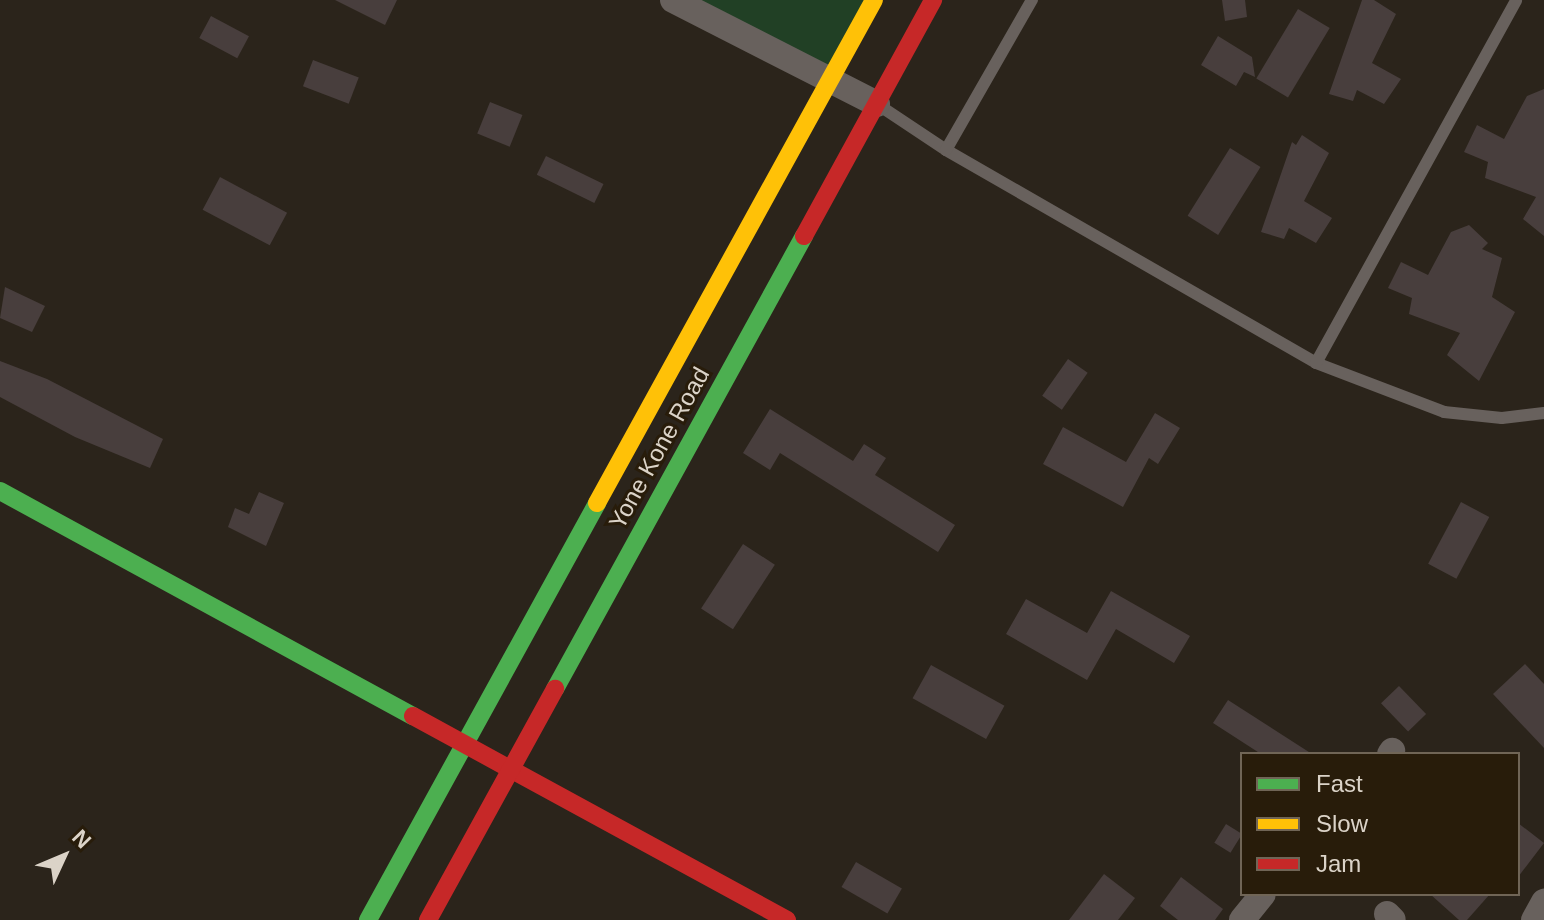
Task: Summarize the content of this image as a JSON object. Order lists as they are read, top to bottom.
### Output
{
  "streets": {
    "street": ["Yone Kone Road"]
  },
  "legend": ["Fast", "Slow", "Jam"],
  "north": "top right"
}
